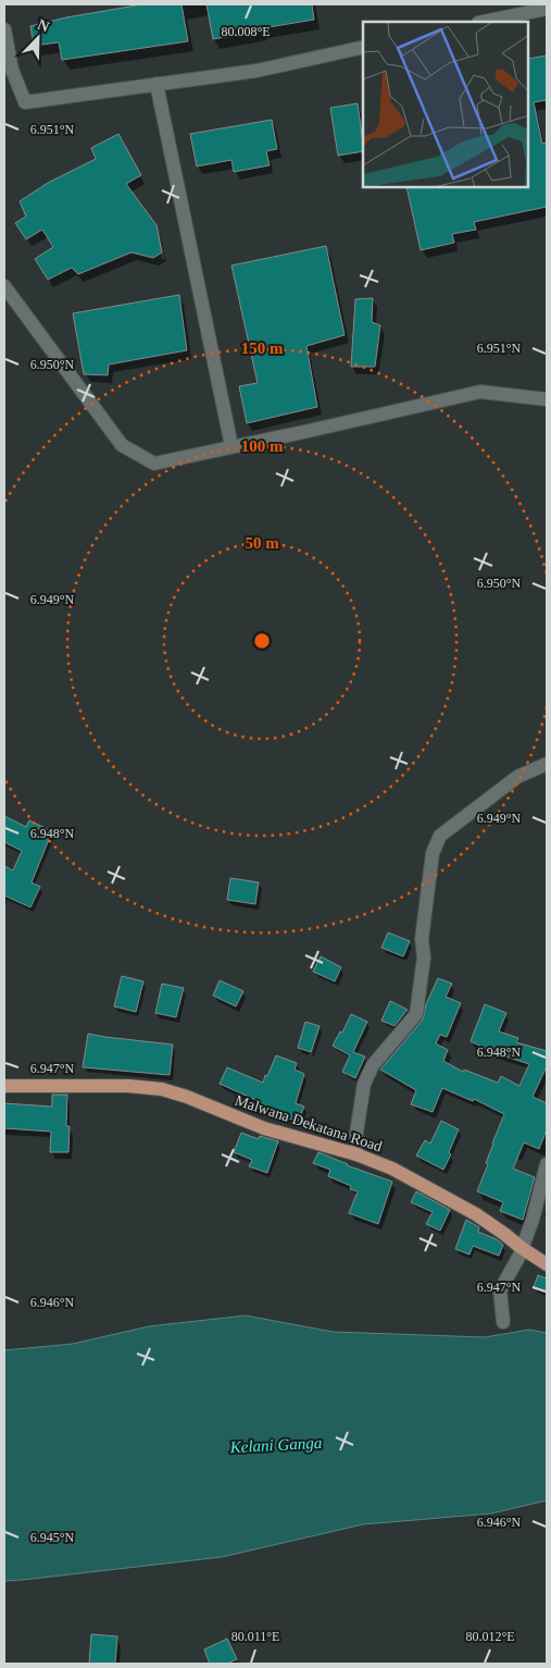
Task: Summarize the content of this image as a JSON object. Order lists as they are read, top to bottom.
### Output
{
  "streets": {
    "main road": ["Malwana Dekatana Road"]
  },
  "water": ["Kelani Ganga"],
  "north": "top right",
  "coordinates": [
    "80.008°E",
    "6.951°N",
    "6.950°N",
    "6.949°N",
    "6.948°N",
    "6.947°N",
    "6.946°N",
    "6.945°N",
    "80.011°E",
    "80.012°E"
  ],
  "rings": ["150 m", "100 m", "50 m"]
}
